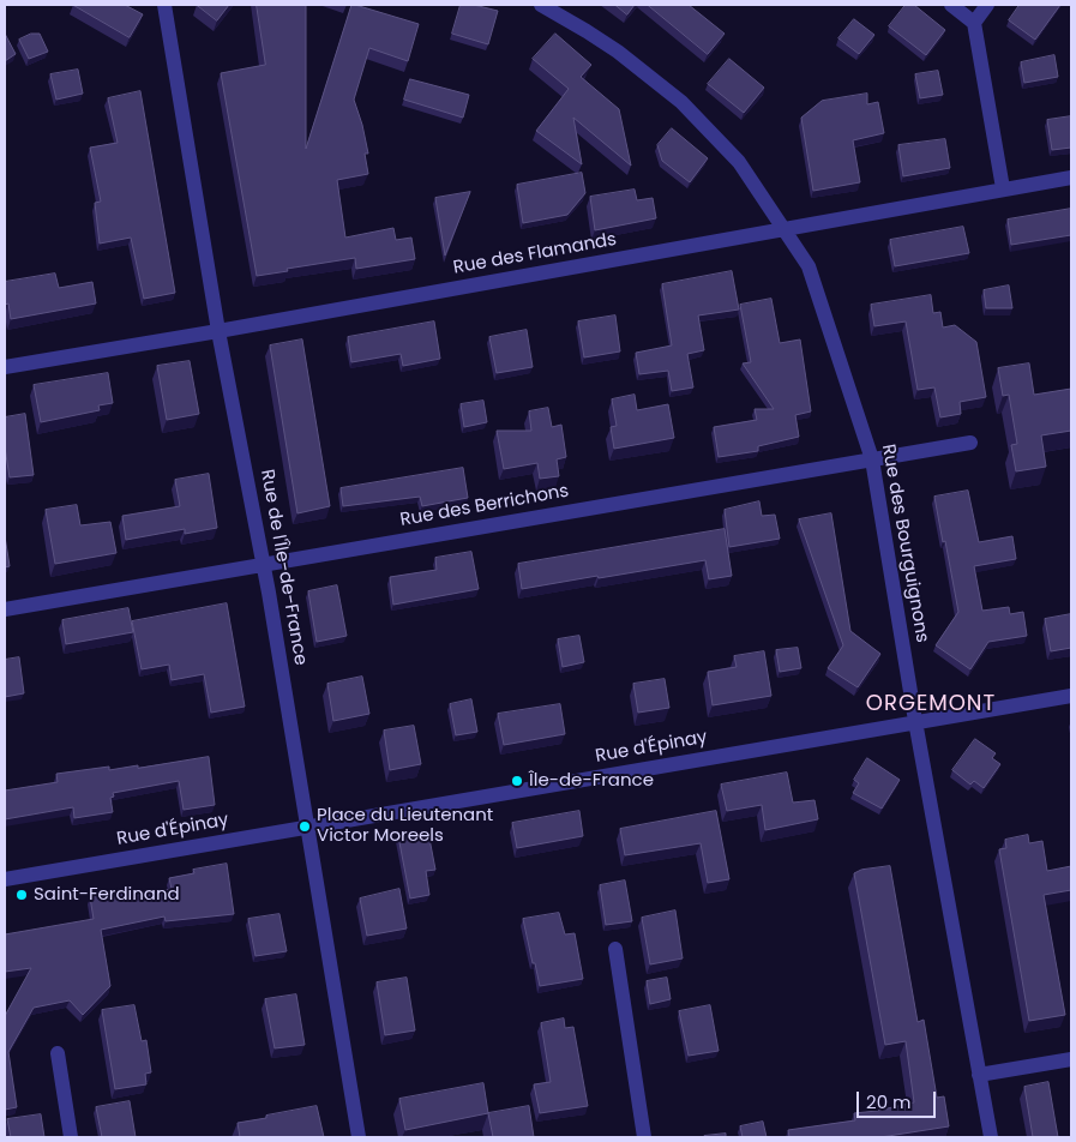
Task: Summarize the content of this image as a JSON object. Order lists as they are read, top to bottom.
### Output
{
  "streets": {
    "street": [
      "Rue des Flamands",
      "Rue des Berrichons",
      "Rue des Bourguignons",
      "Rue de l'Île-de-France",
      "Rue d'Épinay"
    ]
  },
  "crossings": [
    ["Rue des Flamands", "Rue des Bourguignons"],
    ["Rue des Flamands", "Rue de l'Île-de-France"],
    ["Rue des Berrichons", "Rue des Bourguignons"],
    ["Rue des Berrichons", "Rue de l'Île-de-France"],
    ["Rue des Bourguignons", "Rue d'Épinay"],
    ["Rue de l'Île-de-France", "Rue d'Épinay"]
  ],
  "districts": ["ORGEMONT"],
  "places": ["Île-de-France", "Place du Lieutenant Victor Moreels", "Saint-Ferdinand"],
  "scale_bar": "20 m"
}
